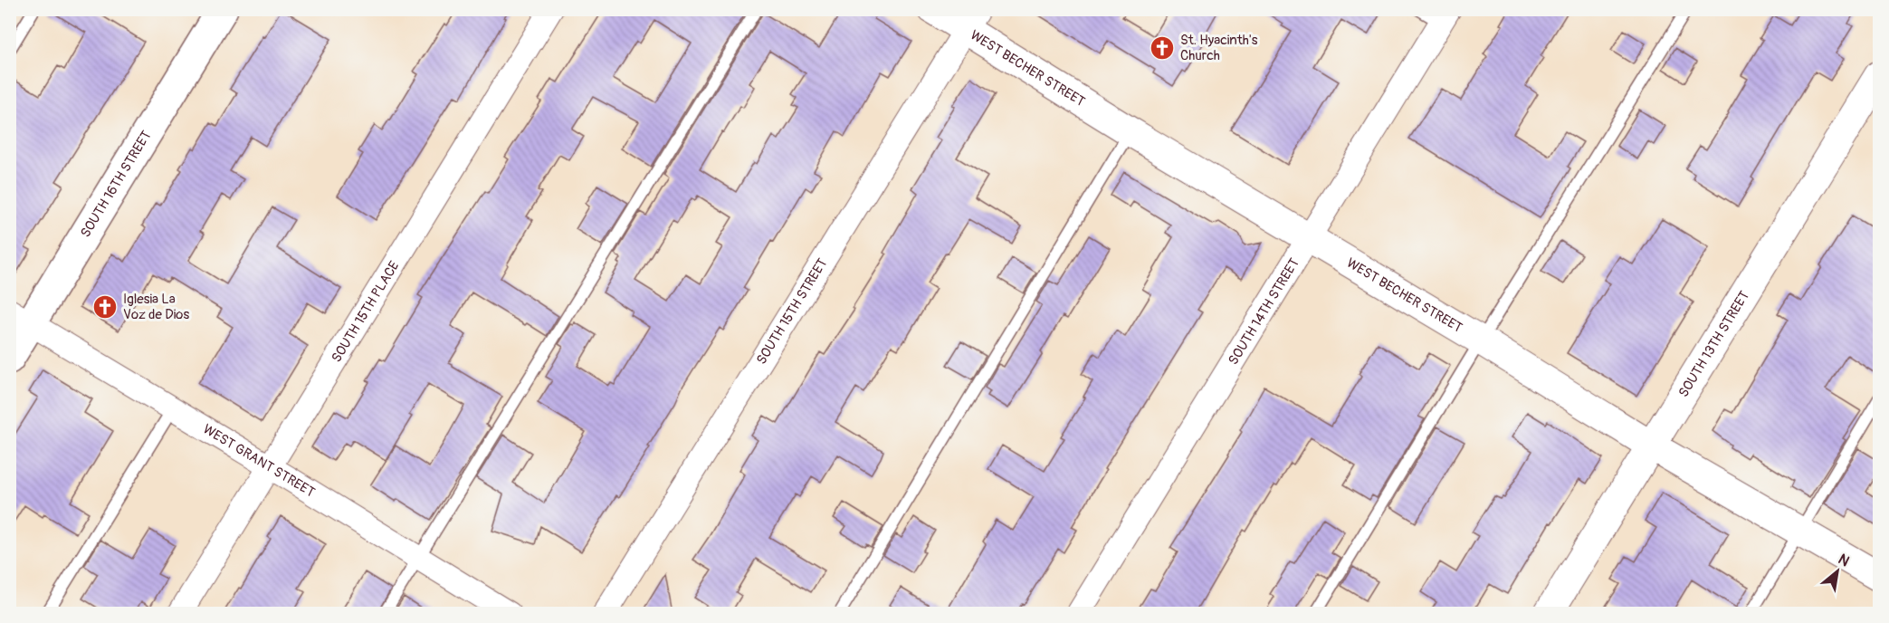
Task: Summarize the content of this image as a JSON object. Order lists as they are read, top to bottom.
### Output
{
  "streets": {
    "main road": ["SOUTH 16TH STREET"],
    "street": [
      "WEST BECHER STREET",
      "SOUTH 15TH PLACE",
      "SOUTH 15TH STREET",
      "SOUTH 14TH STREET",
      "SOUTH 13TH STREET",
      "WEST GRANT STREET"
    ]
  },
  "crossings": [
    ["WEST BECHER STREET", "SOUTH 15TH STREET"],
    ["WEST BECHER STREET", "SOUTH 14TH STREET"],
    ["WEST BECHER STREET", "SOUTH 13TH STREET"],
    ["SOUTH 16TH STREET", "WEST GRANT STREET"],
    ["SOUTH 15TH PLACE", "WEST GRANT STREET"]
  ],
  "places": {
    "church": ["St. Hyacinth's Church", "Iglesia La Voz de Dios"]
  },
  "north": "top right"
}
